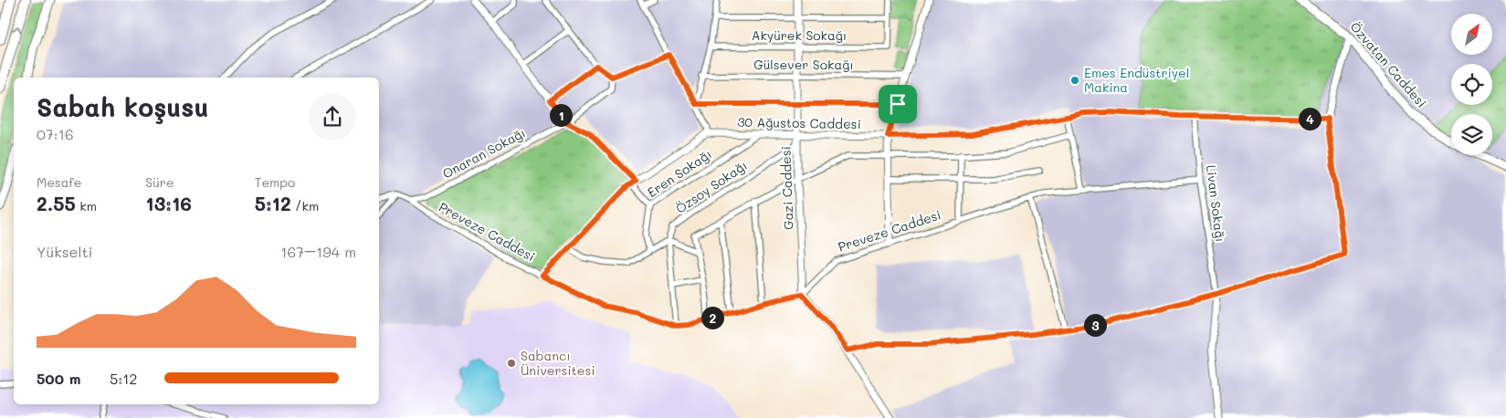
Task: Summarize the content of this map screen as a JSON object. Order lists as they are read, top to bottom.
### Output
{
  "streets": {
    "main road": ["Özvatan Caddesi"],
    "street": [
      "Akyürek Sokağı",
      "Gülsever Sokağı",
      "30 Ağustos Caddesi",
      "Onaran Sokağı",
      "Eren Sokağı",
      "Özsoy Sokağı",
      "Gazi Caddesi",
      "Livan Sokağı",
      "Preveze Caddesi"
    ]
  },
  "crossings": [
    ["Akyürek Sokağı", "Gazi Caddesi"],
    ["Gülsever Sokağı", "Gazi Caddesi"],
    ["30 Ağustos Caddesi", "Eren Sokağı"],
    ["30 Ağustos Caddesi", "Gazi Caddesi"],
    ["30 Ağustos Caddesi", "Livan Sokağı"],
    ["Onaran Sokağı", "Preveze Caddesi"],
    ["Özsoy Sokağı", "Gazi Caddesi"],
    ["Gazi Caddesi", "Preveze Caddesi"],
    ["Livan Sokağı", "Preveze Caddesi"]
  ],
  "places": ["Emes Endüstriyel Makina", "Sabancı Üniversitesi"],
  "north": "top right",
  "page": {
    "heading": ["Sabah koşusu", "07:16"],
    "pins": [
      "1",
      "4",
      "2",
      "3"
    ],
    "stats": [
      ["Mesafe", "2.55 km"],
      ["Süre", "13:16"],
      ["Tempo", "5:12 /km"]
    ],
    "chart": ["Yükselti", "167–194 m"],
    "list": [
      {
        "name": "500 m",
        "note": "5:12"
      }
    ]
  }
}
